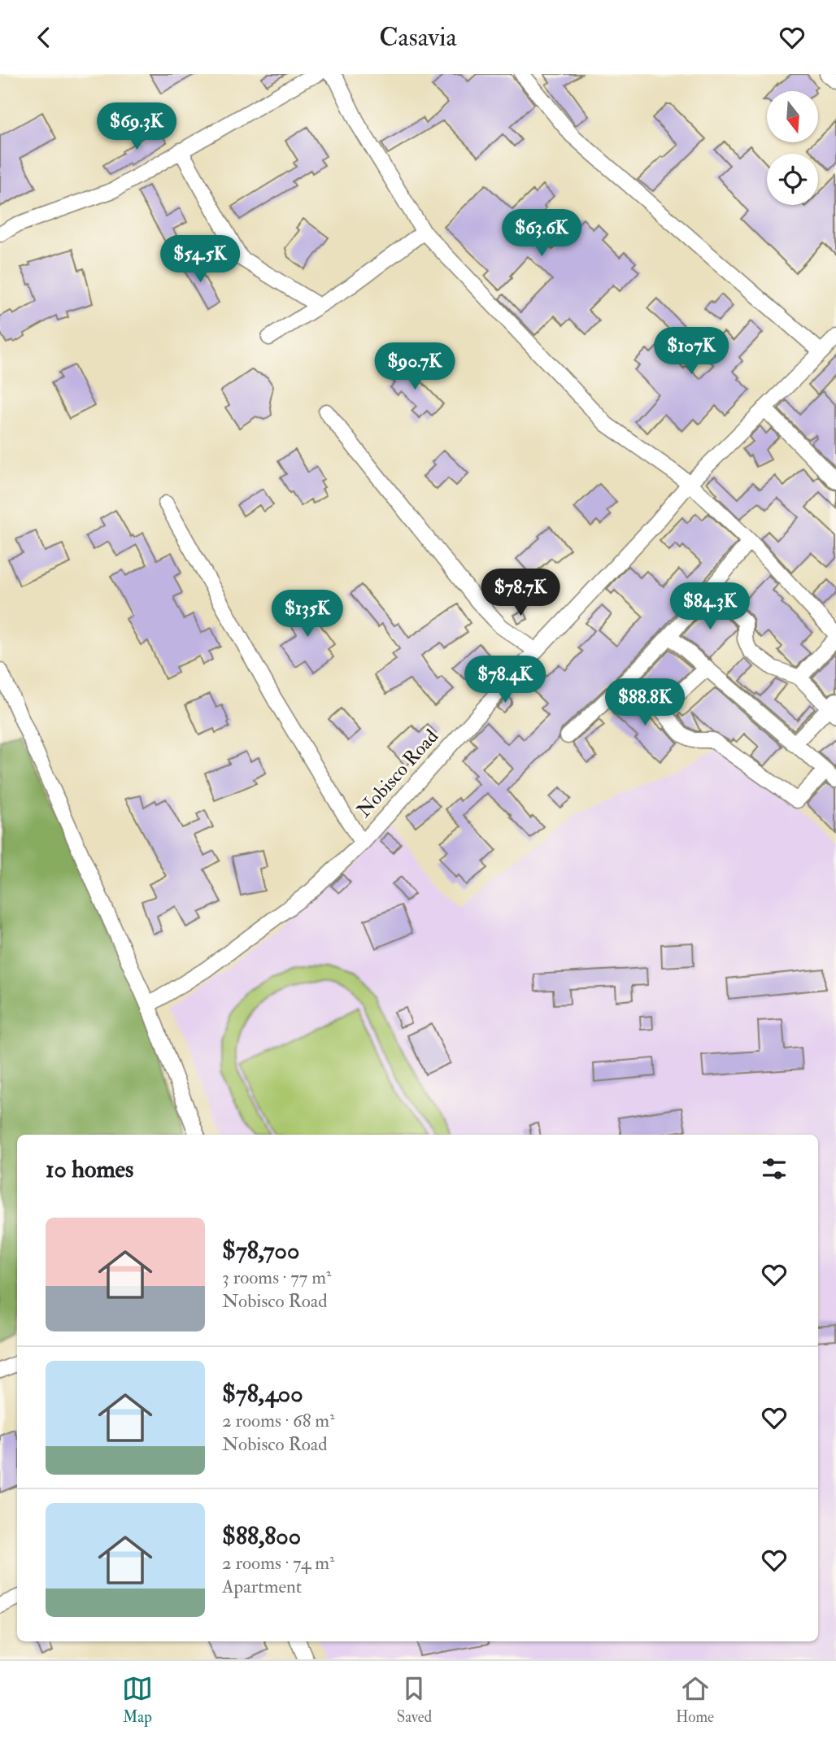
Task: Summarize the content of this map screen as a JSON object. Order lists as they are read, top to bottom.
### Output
{
  "streets": {
    "street": ["Nobisco Road"]
  },
  "north": "bottom",
  "page": {
    "header": "Casavia",
    "price": [
      "$69.3K",
      "$63.6K",
      "$54.5K",
      "$107K",
      "$90.7K",
      "$78.7K",
      "$84.3K",
      "$135K",
      "$78.4K",
      "$88.8K"
    ],
    "heading": "10 homes",
    "list": [
      {
        "name": "$78,700",
        "note": "3 rooms · 77 m² · Nobisco Road"
      },
      {
        "name": "$78,400",
        "note": "2 rooms · 68 m² · Nobisco Road"
      },
      {
        "name": "$88,800",
        "note": "2 rooms · 74 m² · Apartment"
      }
    ],
    "tabs": ["Map", "Saved", "Home"]
  }
}
